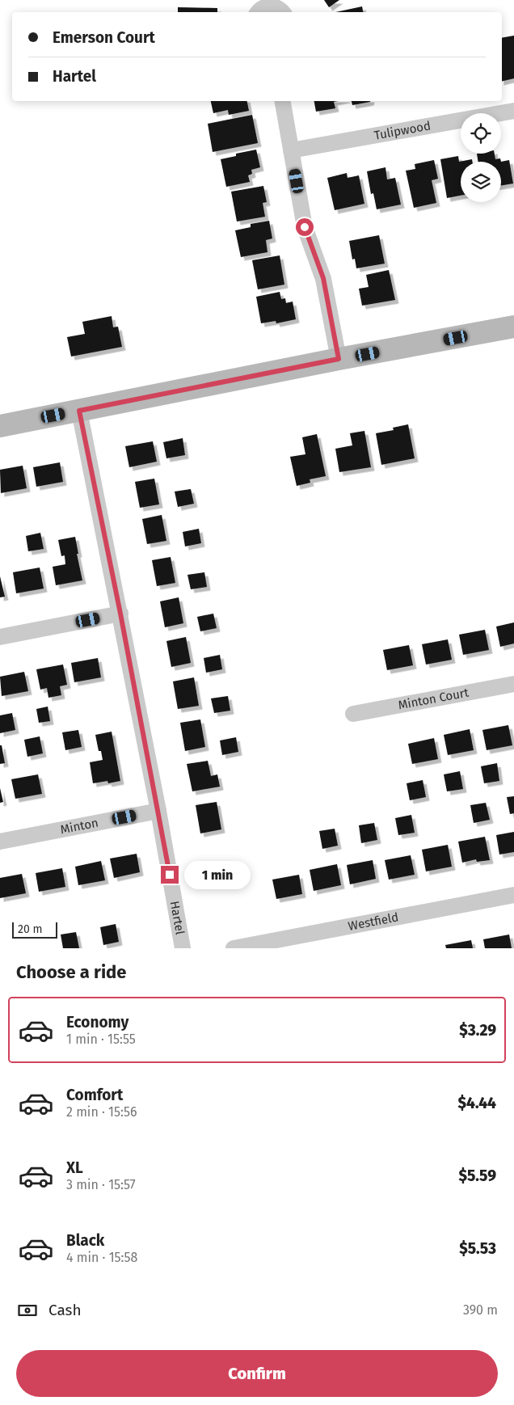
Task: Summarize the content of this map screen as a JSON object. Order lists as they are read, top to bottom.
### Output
{
  "streets": {
    "street": [
      "Tulipwood",
      "Minton Court",
      "Minton",
      "Hartel",
      "Westfield"
    ]
  },
  "crossings": [
    ["Minton", "Hartel"]
  ],
  "scale_bar": "20 m",
  "page": {
    "banner": ["Emerson Court", "Hartel"],
    "bubble": "1 min",
    "scale": "20 m",
    "heading": "Choose a ride",
    "list": [
      {
        "name": "Economy",
        "note": "1 min · 15:55",
        "value": "$3.29"
      },
      {
        "name": "Comfort",
        "note": "2 min · 15:56",
        "value": "$4.44"
      },
      {
        "name": "XL",
        "note": "3 min · 15:57",
        "value": "$5.59"
      },
      {
        "name": "Black",
        "note": "4 min · 15:58",
        "value": "$5.53"
      }
    ],
    "pay": ["Cash", "390 m"],
    "buttons": "Confirm"
  }
}
